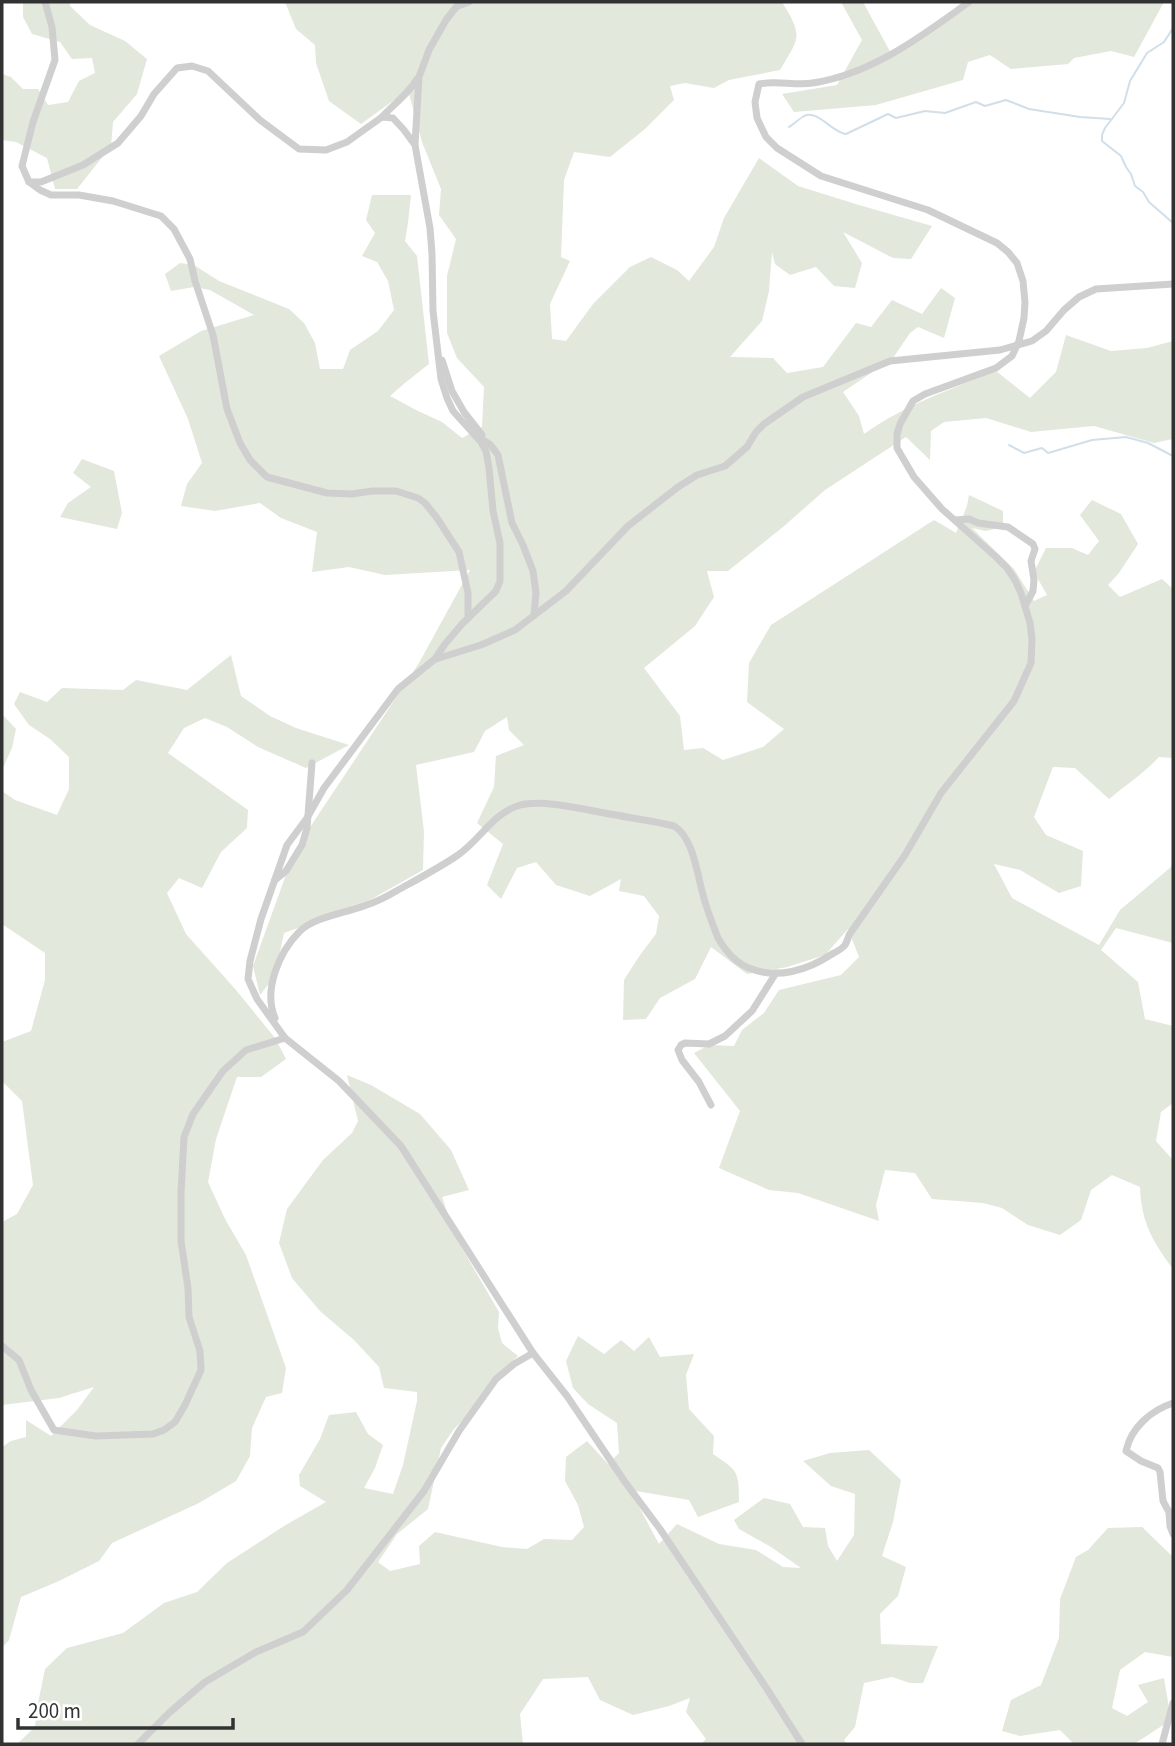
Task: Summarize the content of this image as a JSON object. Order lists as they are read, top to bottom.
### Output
{
  "scale_bar": "200 m"
}
